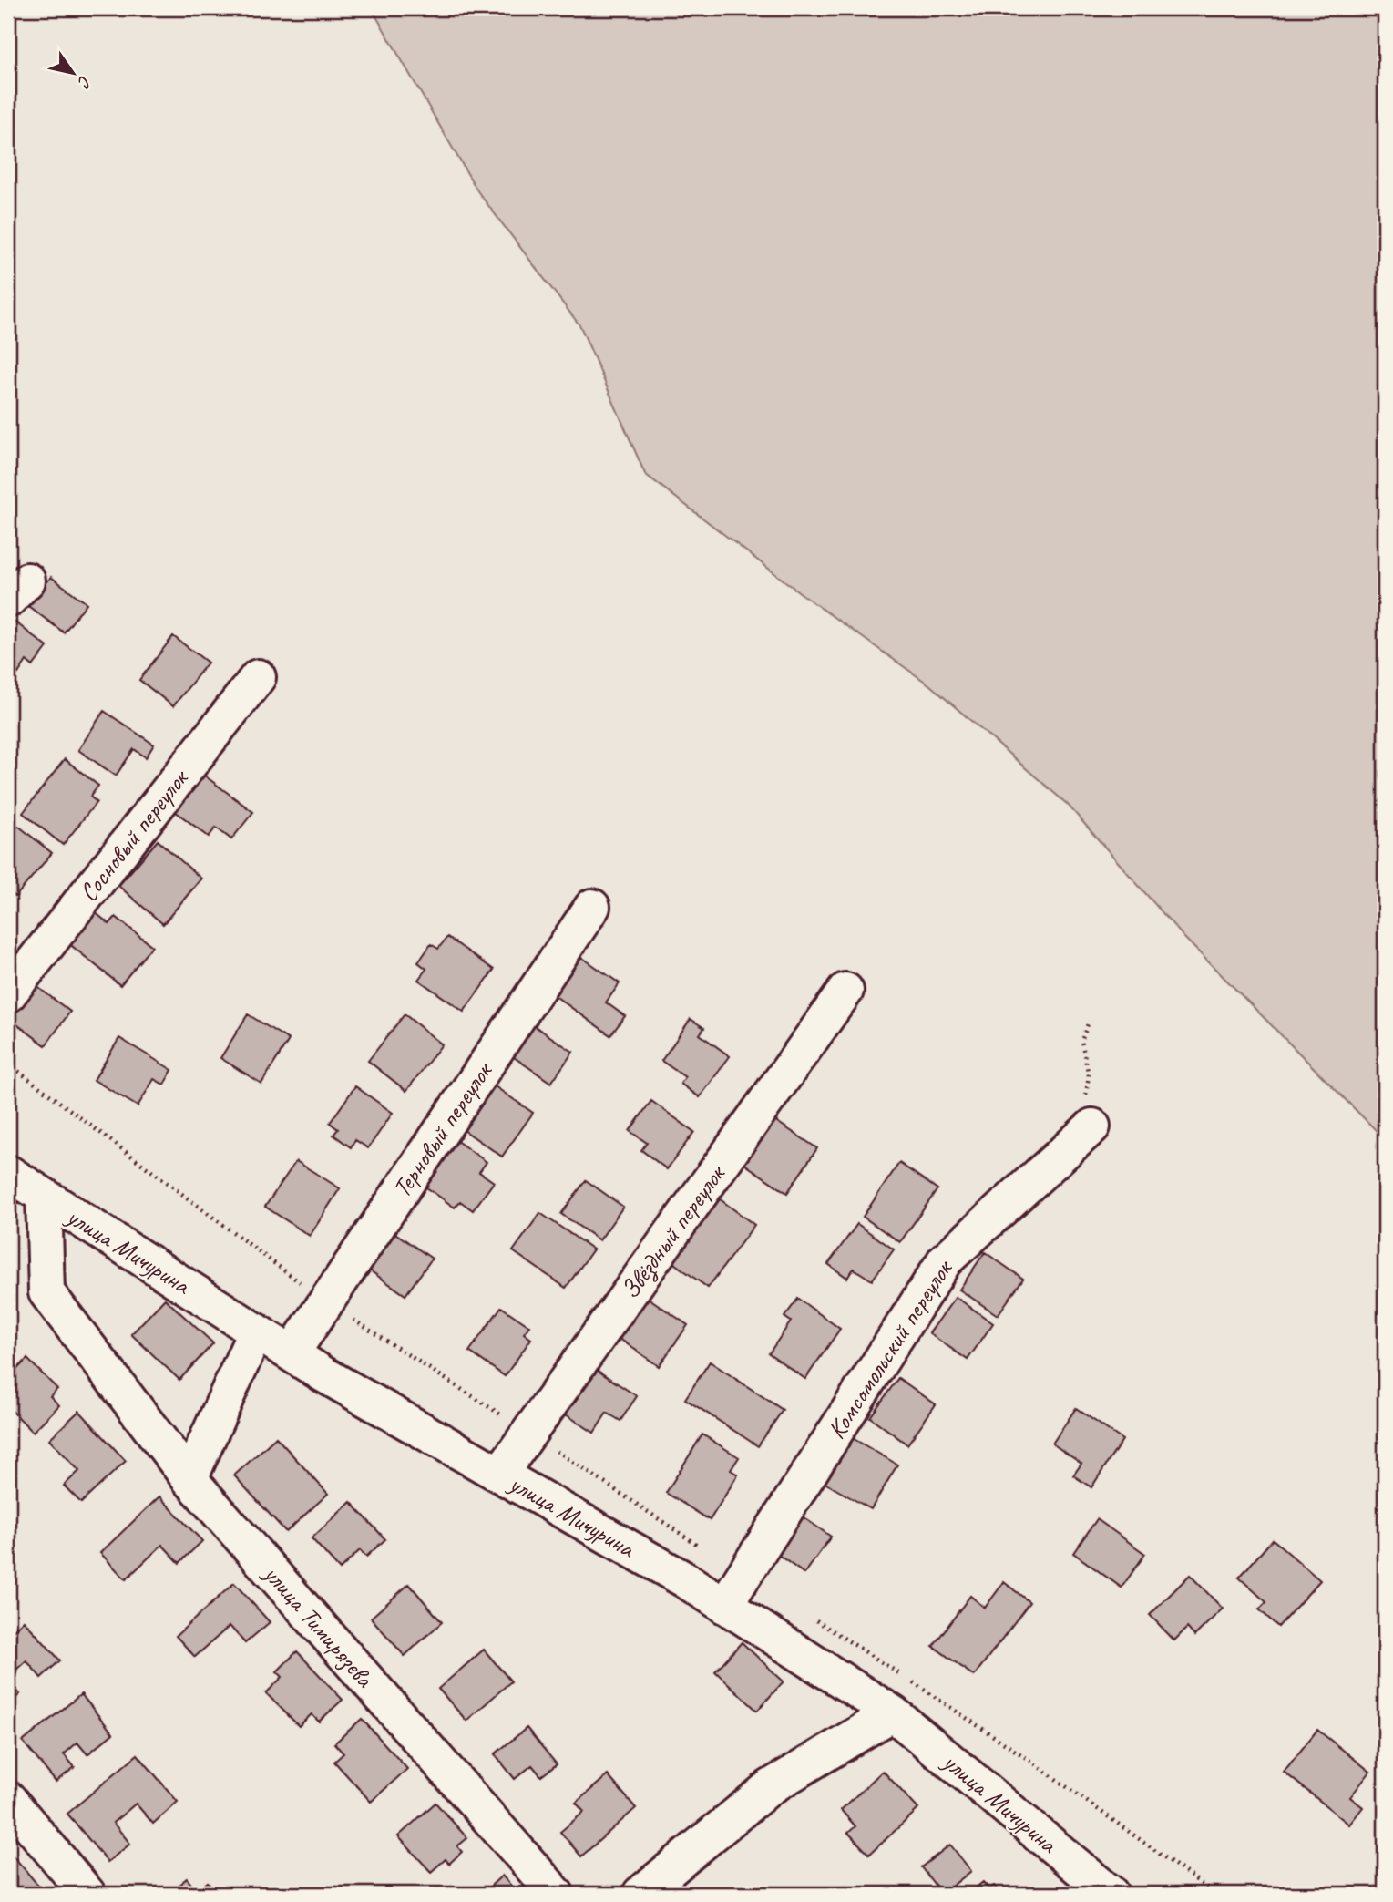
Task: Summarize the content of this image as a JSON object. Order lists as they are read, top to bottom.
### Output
{
  "streets": {
    "street": [
      "Сосновый переулок",
      "Терновый переулок",
      "Звёздный переулок",
      "улица Мичурина",
      "Комсомольский переулок",
      "улица Тимирязева"
    ]
  },
  "crossings": [
    ["Терновый переулок", "улица Мичурина"],
    ["Звёздный переулок", "улица Мичурина"],
    ["улица Мичурина", "Комсомольский переулок"],
    ["улица Мичурина", "улица Тимирязева"]
  ],
  "north": "bottom right"
}
